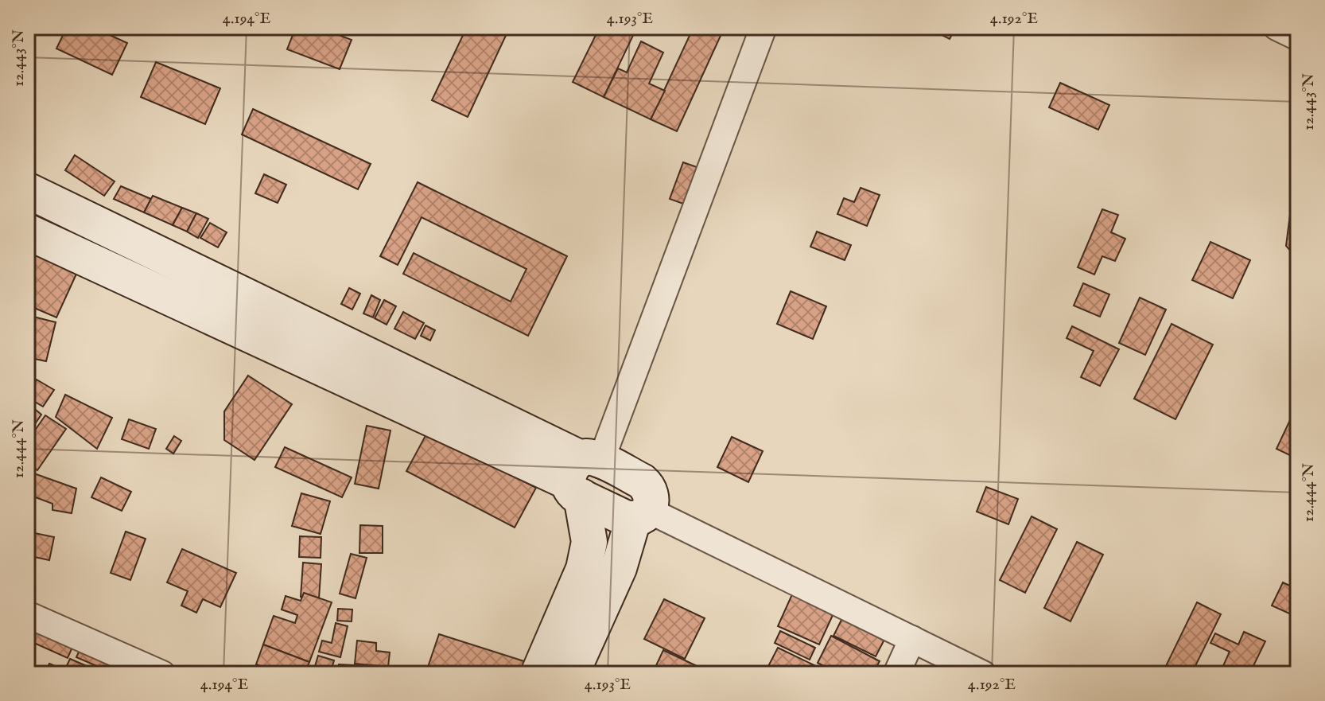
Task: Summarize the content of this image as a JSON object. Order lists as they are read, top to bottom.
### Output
{
  "coordinates": [
    "4.194°E",
    "4.193°E",
    "4.192°E",
    "12.443°N",
    "12.444°N"
  ]
}
